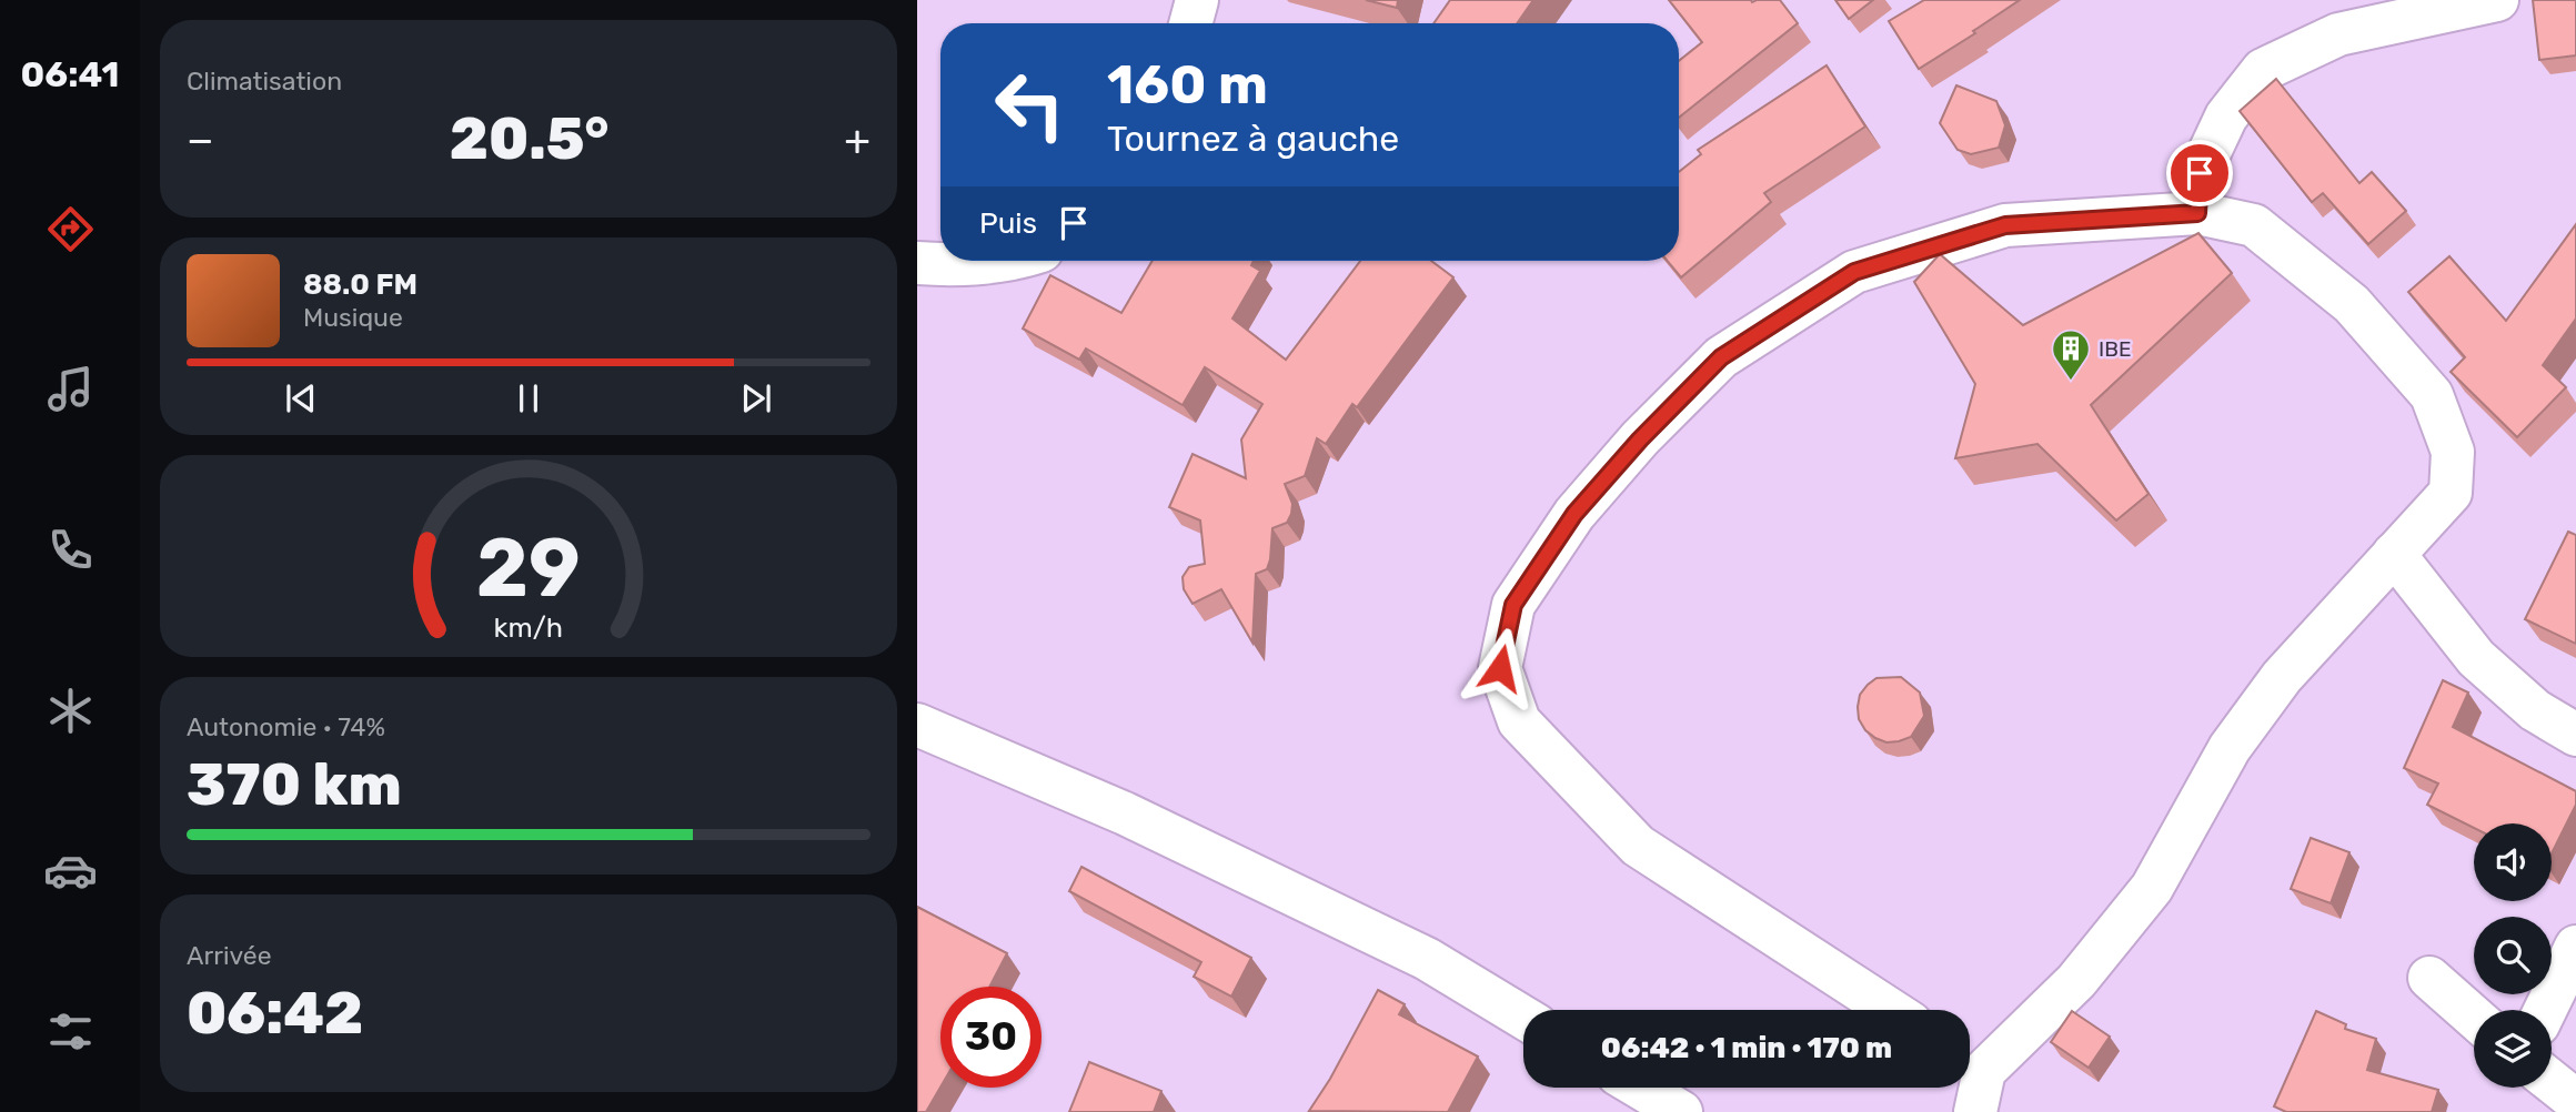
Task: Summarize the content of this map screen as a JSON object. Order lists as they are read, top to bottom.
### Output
{
  "places": {
    "building": ["IBE"]
  },
  "page": {
    "tabs": "06:41",
    "tile": [
      "Climatisation",
      ["Autonomie · 74%", "370 km"],
      ["Arrivée", "06:42"]
    ],
    "turn": ["160 m", "Tournez à gauche"],
    "heat": ["−", "20.5°", "+"],
    "then": "Puis",
    "song": ["88.0 FM", "Musique"],
    "limit": "30",
    "trip": "06:42 · 1 min · 170 m",
    "gauge": ["29", "km/h"]
  }
}
